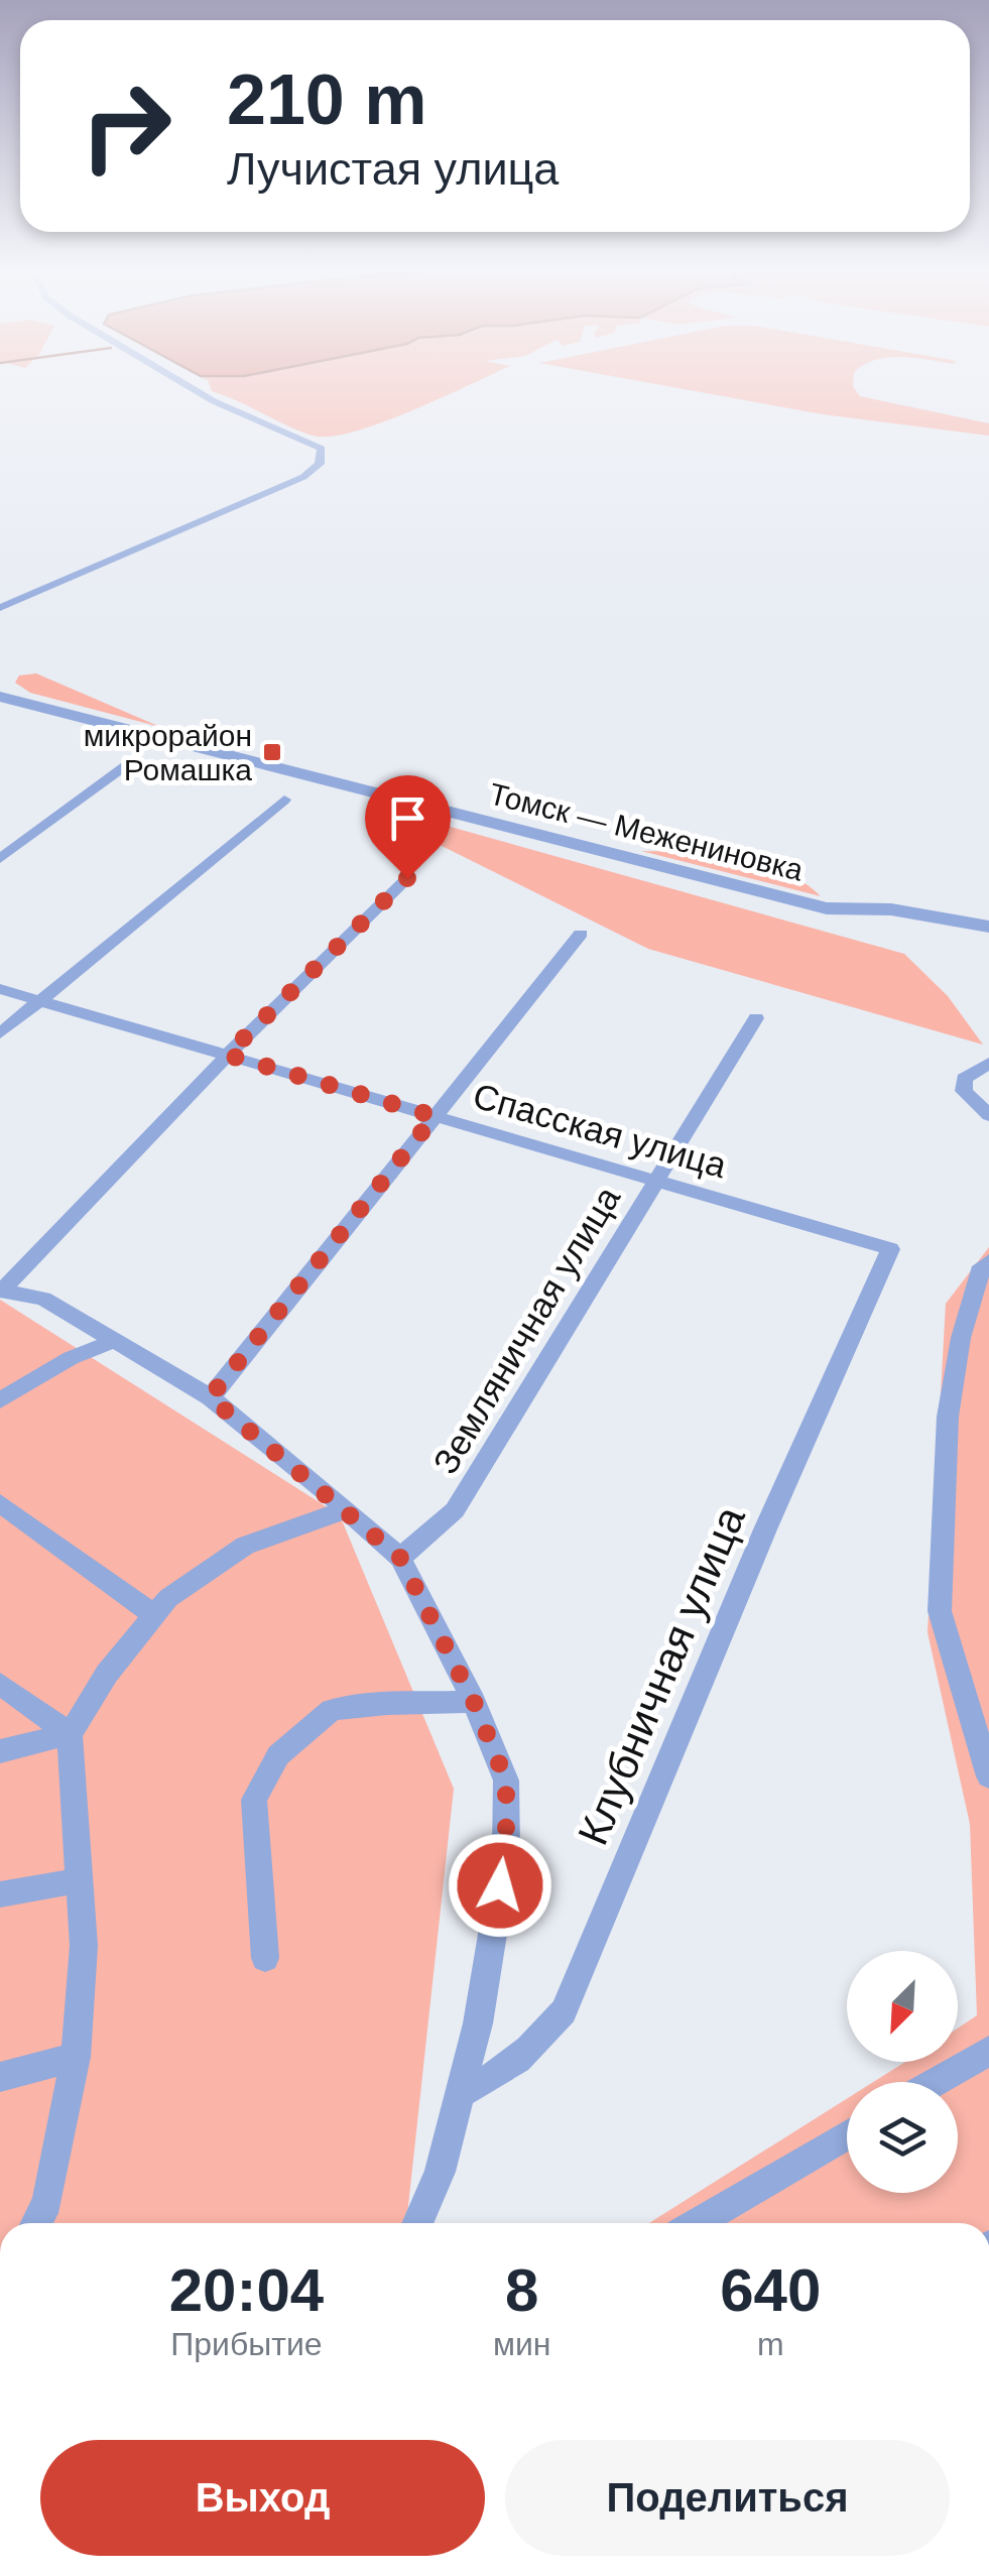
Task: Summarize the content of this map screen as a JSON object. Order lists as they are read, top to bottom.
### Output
{
  "streets": {
    "street": [
      "Томск — Межениновка",
      "Спасская улица",
      "Земляничная улица",
      "Клубничная улица"
    ]
  },
  "crossings": [
    ["Спасская улица", "Земляничная улица"],
    ["Спасская улица", "Клубничная улица"]
  ],
  "places": {
    "transit": ["микрорайон Ромашка"]
  },
  "north": "bottom left",
  "page": {
    "turn": ["210 m", "Лучистая улица"],
    "eta": [
      "20:04",
      "Прибытие",
      "8",
      "мин",
      "640",
      "m"
    ],
    "buttons": ["Выход", "Поделиться"]
  }
}
